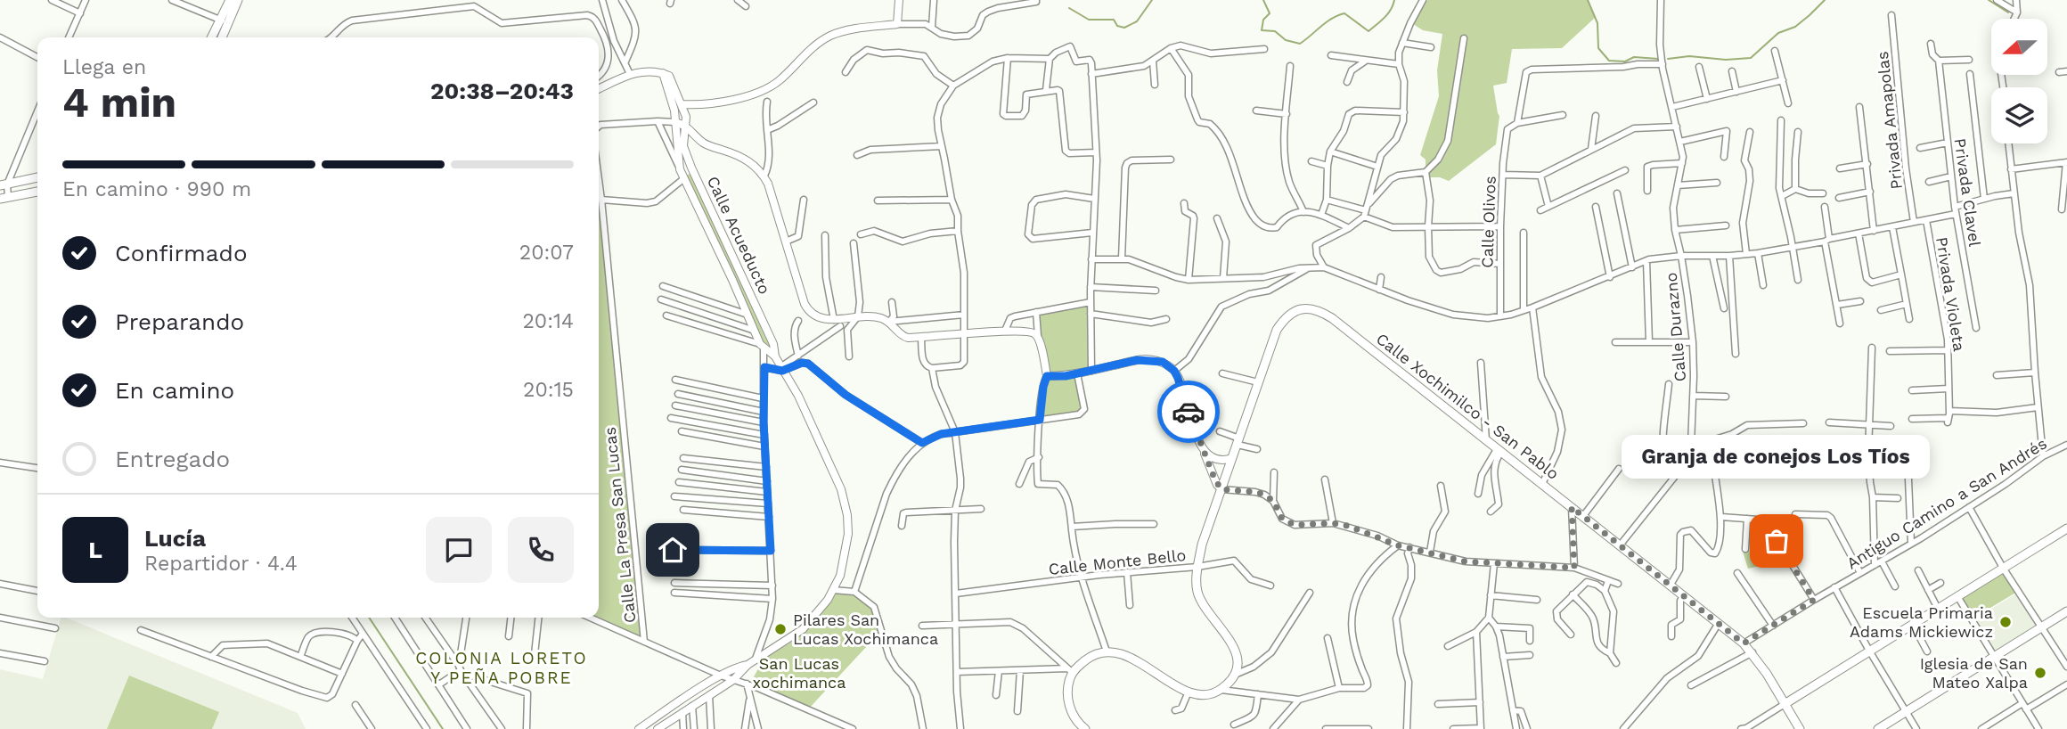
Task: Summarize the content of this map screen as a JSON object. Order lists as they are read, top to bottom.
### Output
{
  "streets": {
    "main road": ["Calle Xochimilco - San Pablo"],
    "street": [
      "Privada Amapolas",
      "Privada Clavel",
      "Calle Olivos",
      "Calle Acueducto",
      "Privada Violeta",
      "Calle Durazno",
      "Antiguo Camino a San Andrés",
      "Calle La Presa San Lucas",
      "Calle Monte Bello"
    ]
  },
  "crossings": [
    ["Calle Xochimilco - San Pablo", "Antiguo Camino a San Andrés"],
    ["Calle Xochimilco - San Pablo", "Calle Monte Bello"]
  ],
  "districts": ["COLONIA LORETO Y PEÑA POBRE"],
  "parks": ["San Lucas xochimanca"],
  "places": [
    "Granja de conejos Los Tíos",
    "Escuela Primaria Adams Mickiewicz",
    "Pilares San Lucas Xochimanca",
    "Iglesia de San Mateo Xalpa"
  ],
  "north": "left",
  "page": {
    "heading": ["4 min", "Llega en", "20:38–20:43"],
    "panel": ["Lucía", "Repartidor · 4.4"],
    "bar": "En camino · 990 m",
    "list": [
      ["Confirmado", "20:07"],
      ["Preparando", "20:14"],
      ["En camino", "20:15"],
      "Entregado"
    ],
    "bubble": "Granja de conejos Los Tíos",
    "round": "L"
  }
}
